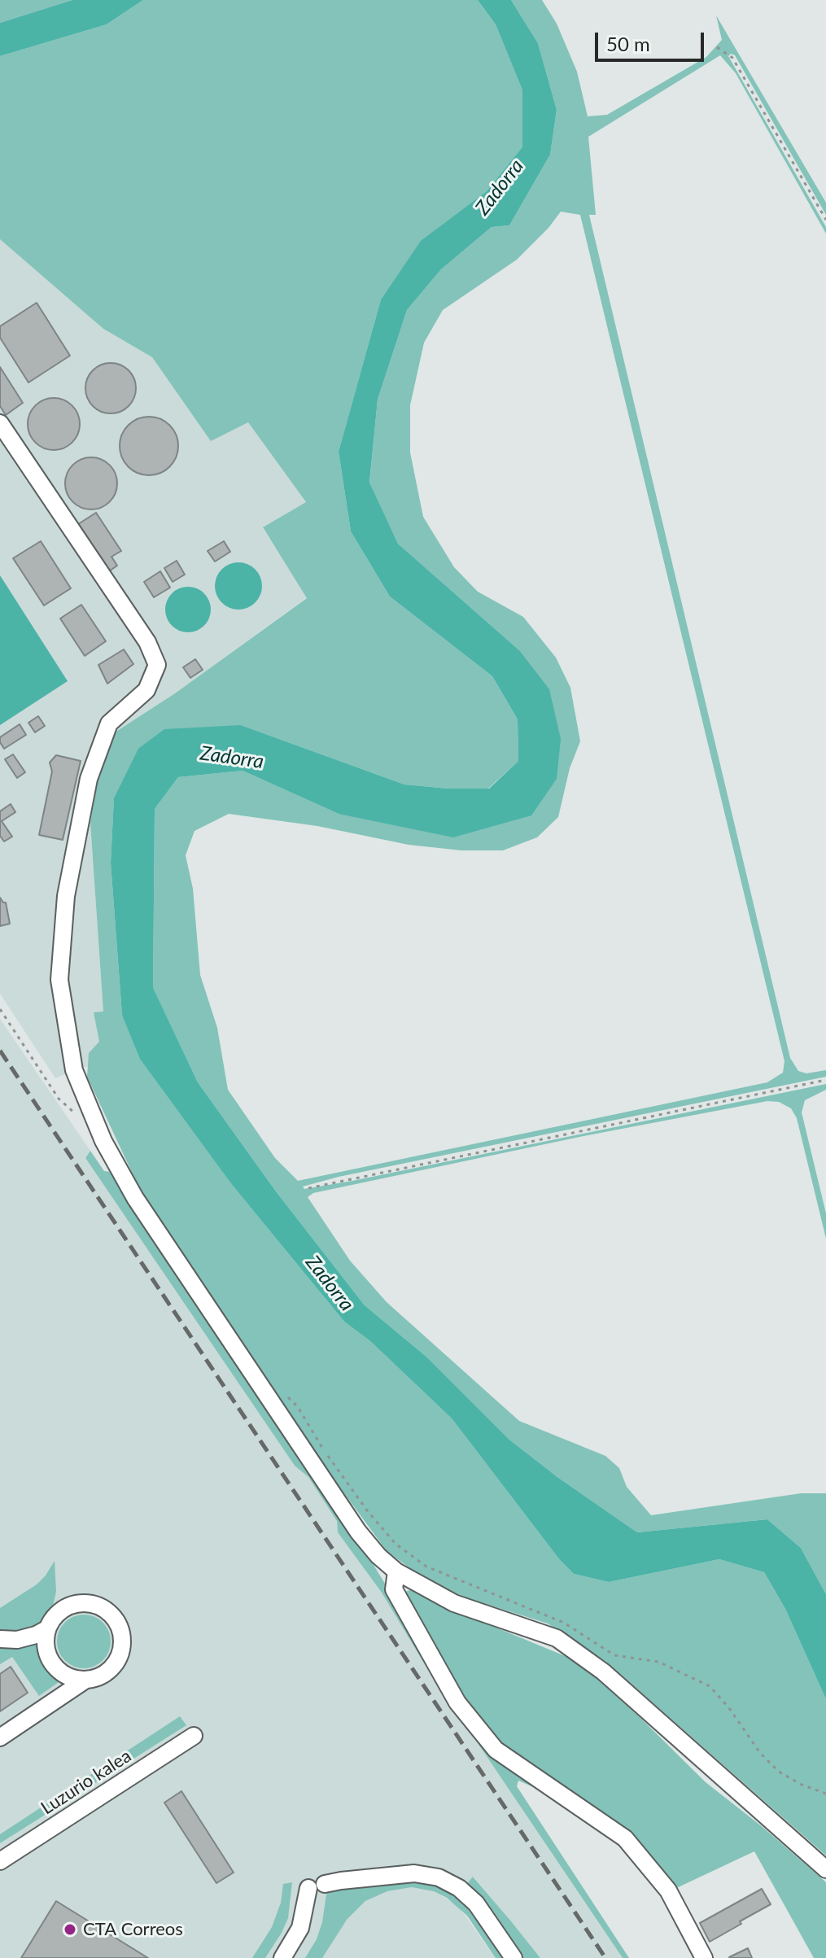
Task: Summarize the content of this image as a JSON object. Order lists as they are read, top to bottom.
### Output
{
  "streets": {
    "street": ["Luzurio kalea"]
  },
  "water": ["Zadorra"],
  "places": ["CTA Correos"],
  "scale_bar": "50 m"
}
